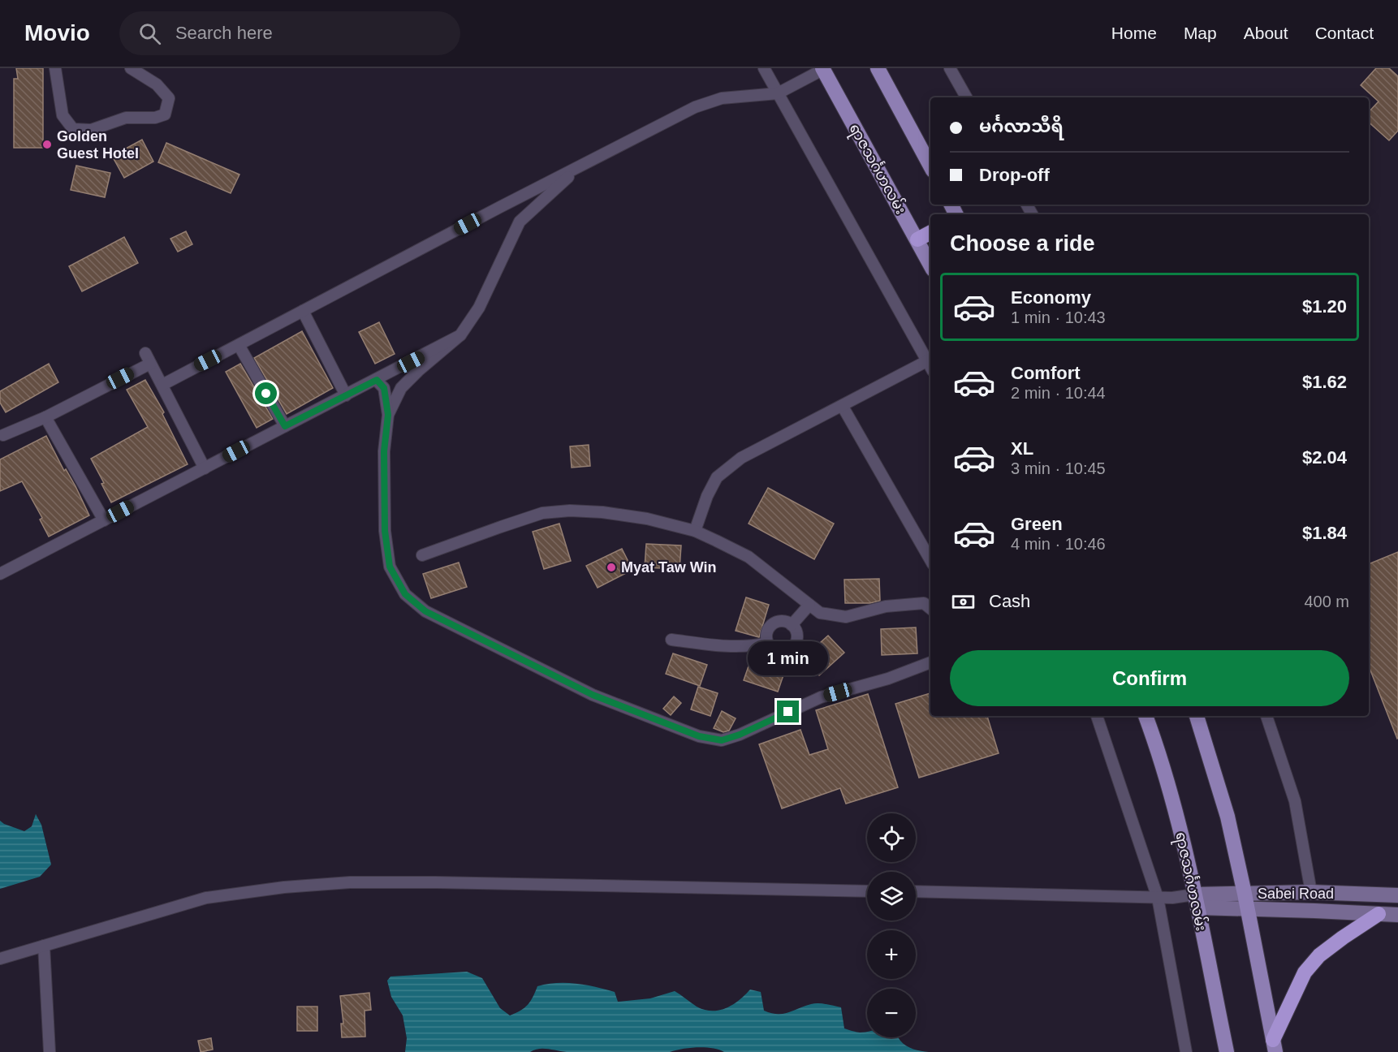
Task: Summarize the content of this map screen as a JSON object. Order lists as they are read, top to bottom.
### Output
{
  "streets": {
    "main road": ["ရာဇသင်္ဂဟလမ်း"],
    "street": ["Sabei Road"]
  },
  "crossings": [
    ["ရာဇသင်္ဂဟလမ်း", "Sabei Road"]
  ],
  "places": ["Golden Guest Hotel", "Myat Taw Win"],
  "page": {
    "header": "Movio",
    "search": "Search here",
    "nav": [
      "Home",
      "Map",
      "About",
      "Contact"
    ],
    "banner": ["မင်္ဂလာသီရိ", "Drop-off"],
    "heading": "Choose a ride",
    "list": [
      {
        "name": "Economy",
        "note": "1 min · 10:43",
        "value": "$1.20"
      },
      {
        "name": "Comfort",
        "note": "2 min · 10:44",
        "value": "$1.62"
      },
      {
        "name": "XL",
        "note": "3 min · 10:45",
        "value": "$2.04"
      },
      {
        "name": "Green",
        "note": "4 min · 10:46",
        "value": "$1.84"
      }
    ],
    "pay": ["Cash", "400 m"],
    "buttons": "Confirm",
    "bubble": "1 min",
    "map_buttons": ["+", "−"]
  }
}
